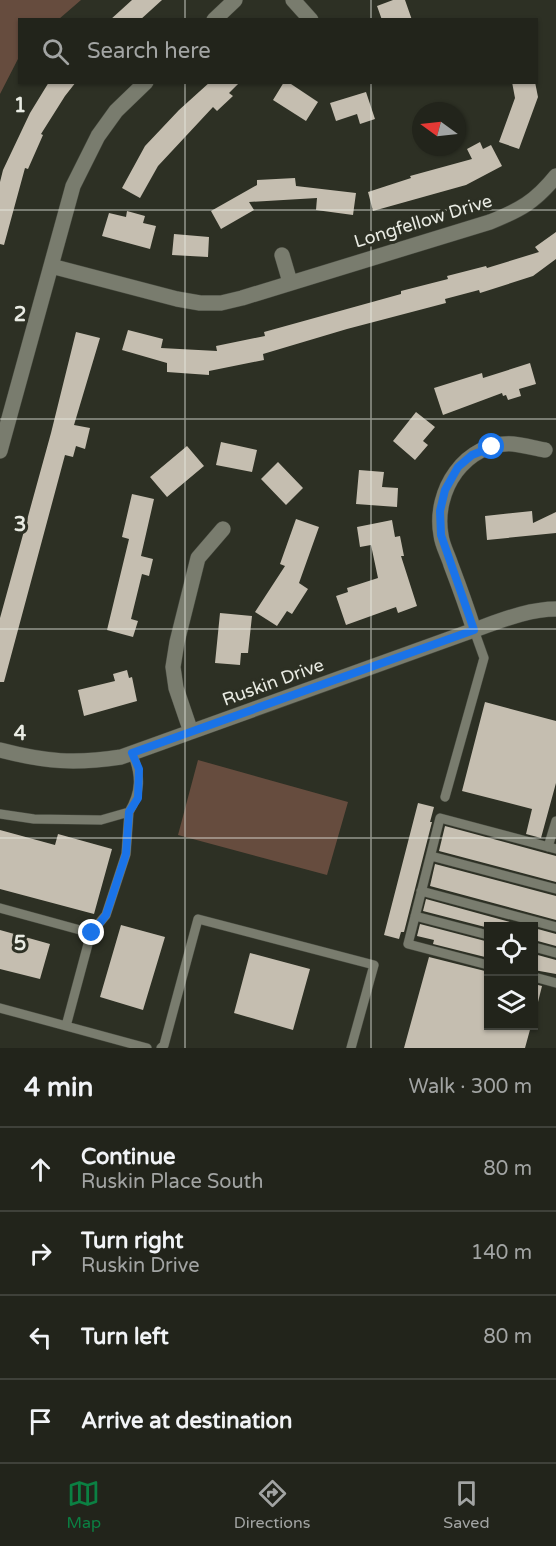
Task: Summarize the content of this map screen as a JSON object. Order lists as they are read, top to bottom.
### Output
{
  "streets": {
    "street": ["Longfellow Drive", "Ruskin Drive"]
  },
  "north": "left",
  "page": {
    "search": "Search here",
    "heading": ["4 min", "Walk · 300 m"],
    "list": [
      ["Continue", "Ruskin Place South", "80 m"],
      ["Turn right", "Ruskin Drive", "140 m"],
      ["Turn left", "80 m"],
      "Arrive at destination"
    ],
    "nav": ["Map", "Directions", "Saved"]
  },
  "grid": {
    "rows": [
      "1",
      "2",
      "3",
      "4",
      "5"
    ]
  }
}
